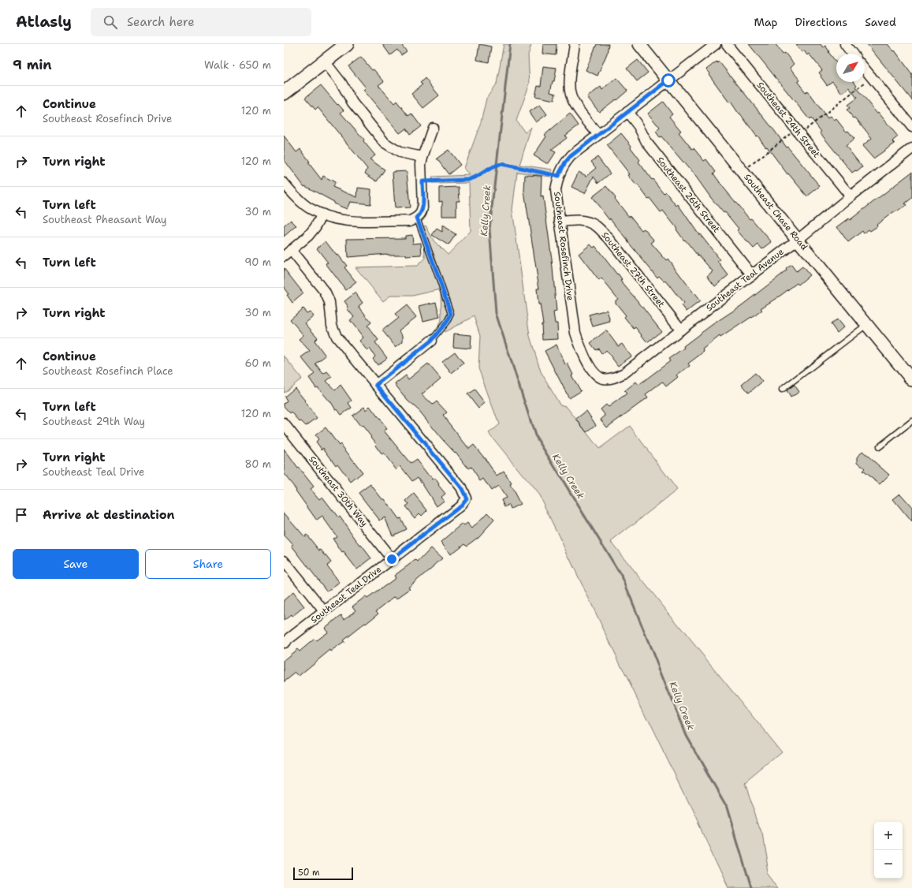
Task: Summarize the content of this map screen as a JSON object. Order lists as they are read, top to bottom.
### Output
{
  "streets": {
    "street": [
      "Southeast 24th Street",
      "Southeast 26th Street",
      "Southeast Chase Road",
      "Southeast Rosefinch Drive",
      "Southeast 27th Street",
      "Southeast Teal Avenue",
      "Southeast 30th Way",
      "Southeast Teal Drive"
    ]
  },
  "crossings": [
    ["Southeast 24th Street", "Southeast Teal Avenue"],
    ["Southeast 26th Street", "Southeast Rosefinch Drive"],
    ["Southeast 26th Street", "Southeast Teal Avenue"],
    ["Southeast Chase Road", "Southeast Rosefinch Drive"],
    ["Southeast Chase Road", "Southeast Teal Avenue"],
    ["Southeast Rosefinch Drive", "Southeast 27th Street"],
    ["Southeast Rosefinch Drive", "Southeast Teal Avenue"],
    ["Southeast 27th Street", "Southeast Teal Avenue"],
    ["Southeast 30th Way", "Southeast Teal Drive"]
  ],
  "water": ["Kelly Creek"],
  "scale_bar": "50 m",
  "north": "top right",
  "page": {
    "header": "Atlasly",
    "search": "Search here",
    "nav": ["Map", "Directions", "Saved"],
    "heading": ["9 min", "Walk · 650 m"],
    "list": [
      ["Continue", "Southeast Rosefinch Drive", "120 m"],
      ["Turn right", "120 m"],
      ["Turn left", "Southeast Pheasant Way", "30 m"],
      ["Turn left", "90 m"],
      ["Turn right", "30 m"],
      ["Continue", "Southeast Rosefinch Place", "60 m"],
      ["Turn left", "Southeast 29th Way", "120 m"],
      ["Turn right", "Southeast Teal Drive", "80 m"],
      "Arrive at destination"
    ],
    "buttons": ["Save", "Share"],
    "map_buttons": ["+", "−"],
    "scale": "50 m"
  }
}
